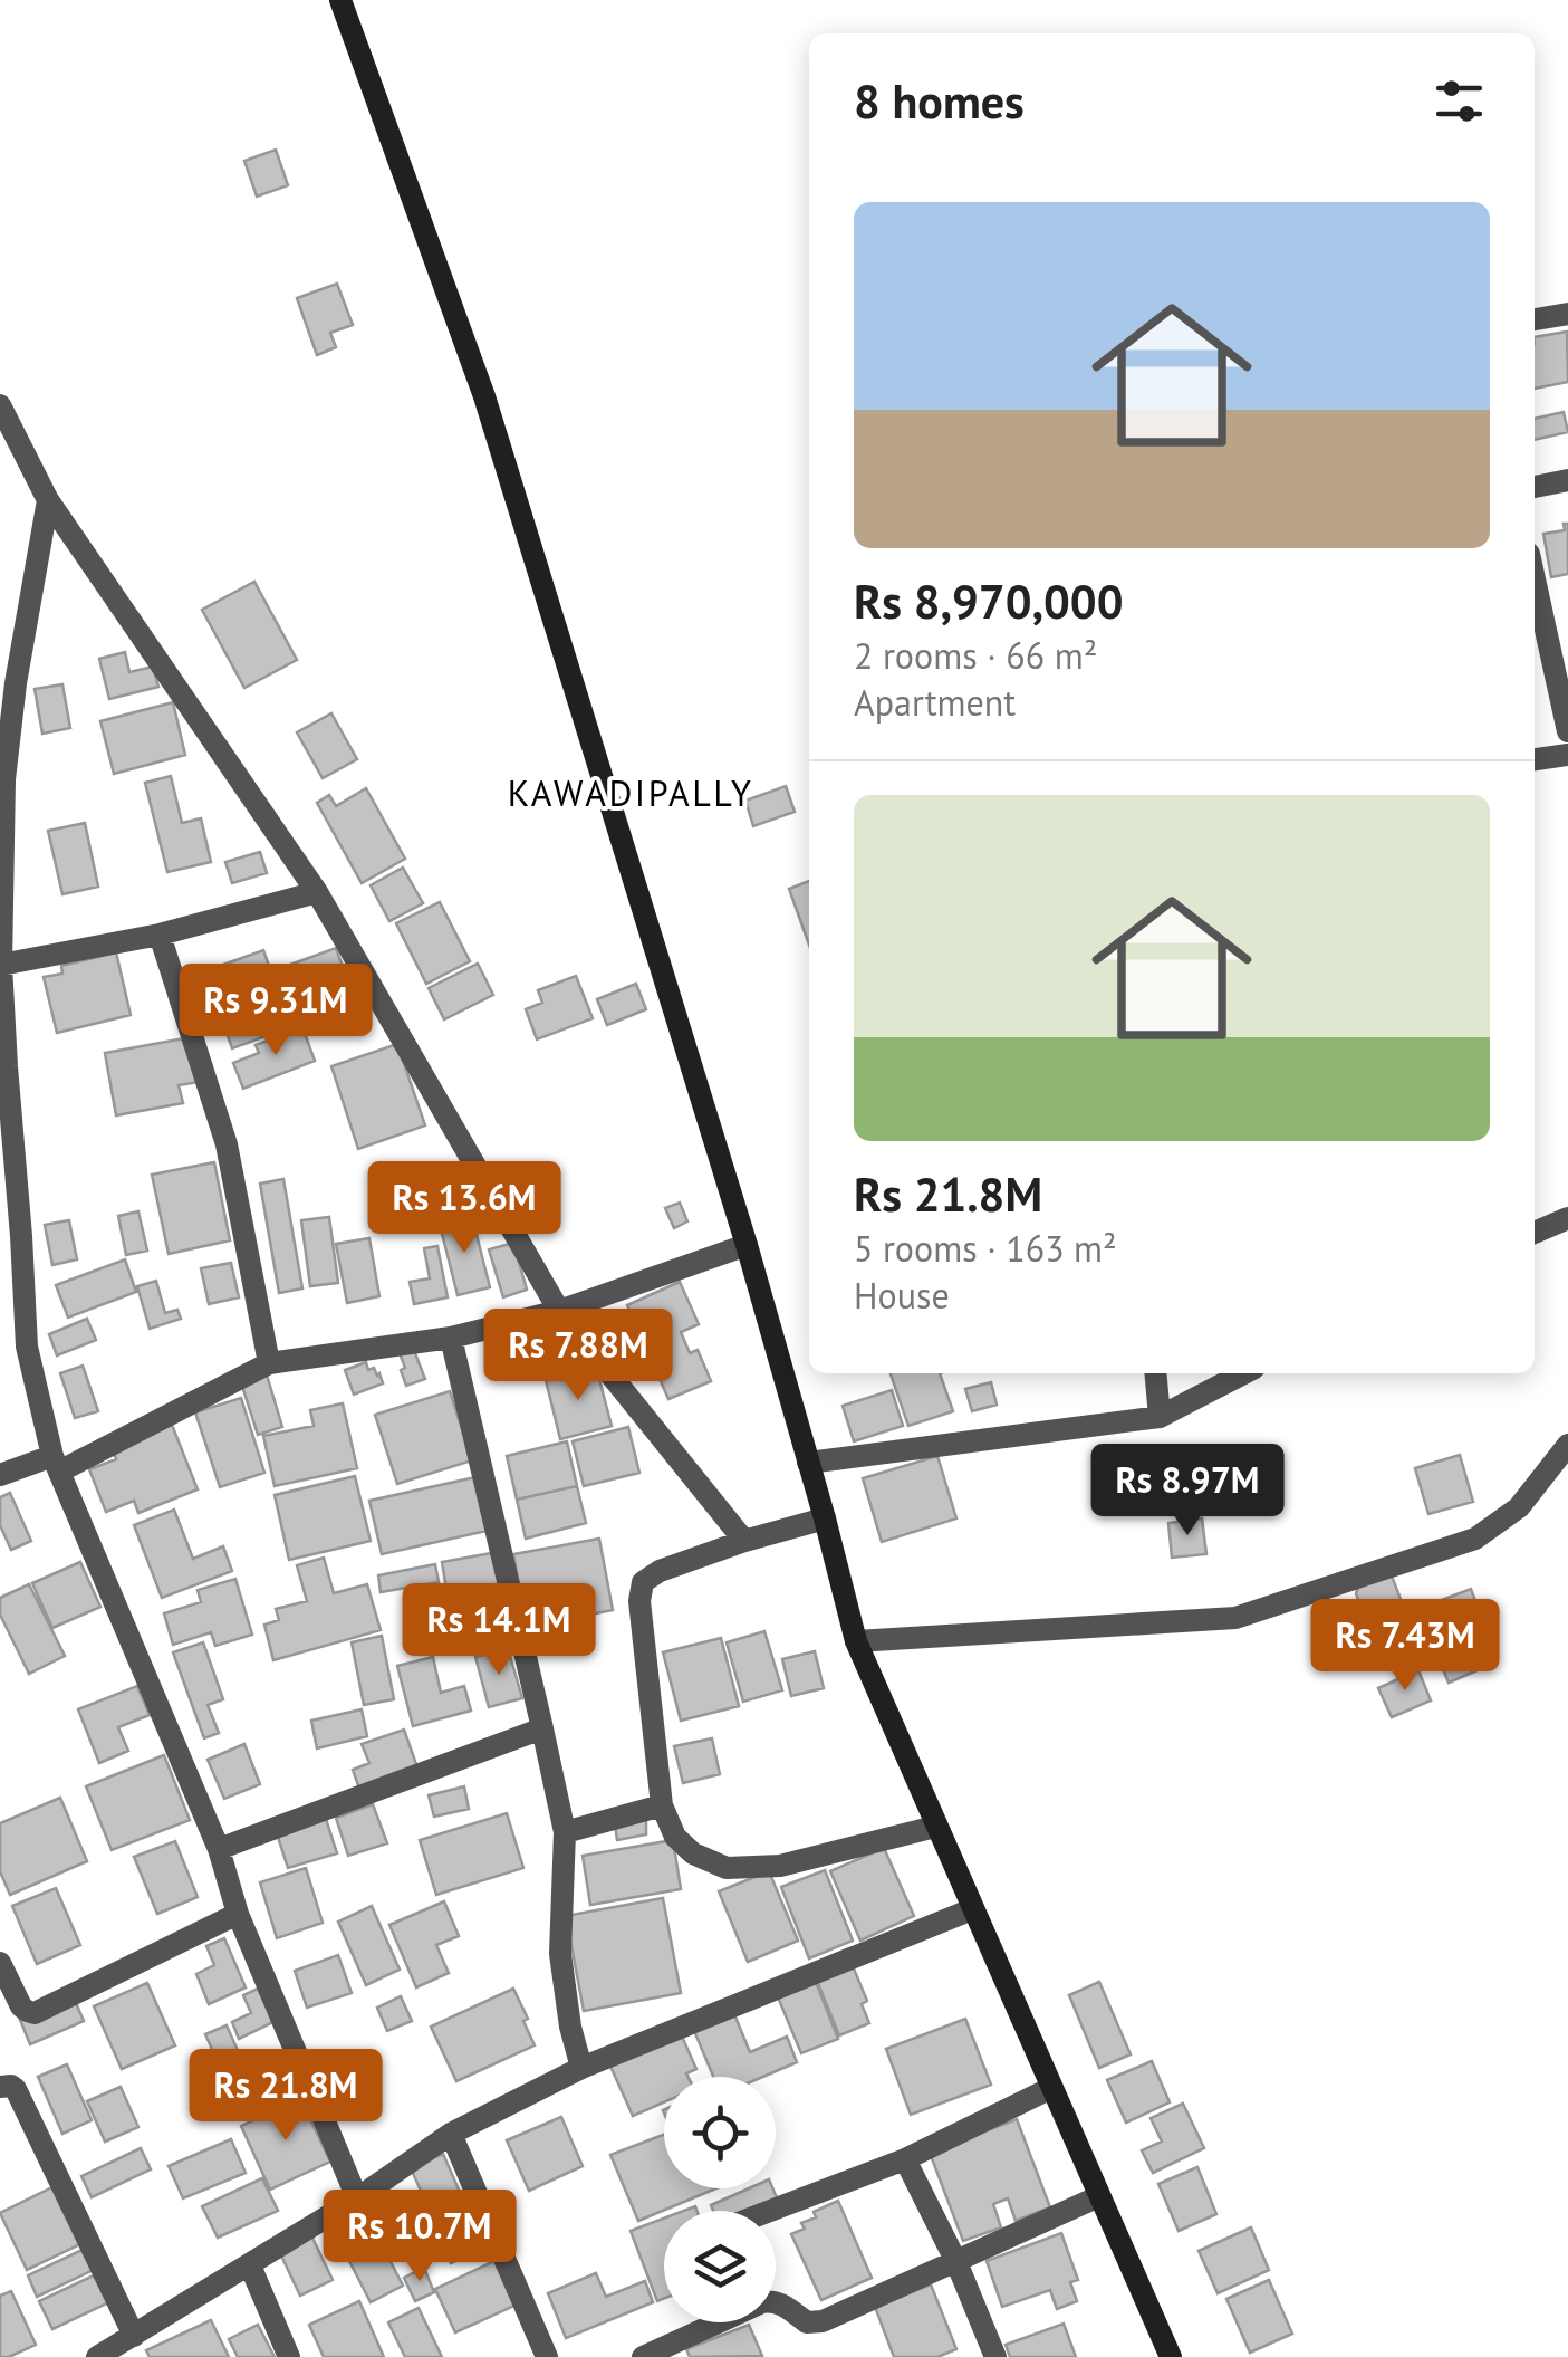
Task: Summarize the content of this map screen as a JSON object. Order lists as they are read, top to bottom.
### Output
{
  "districts": ["KAWADIPALLY"],
  "page": {
    "heading": "8 homes",
    "list": [
      {
        "name": "Rs 8,970,000",
        "note": "2 rooms · 66 m² · Apartment"
      },
      {
        "name": "Rs 21.8M",
        "note": "5 rooms · 163 m² · House"
      }
    ],
    "price": [
      "Rs 9.31M",
      "Rs 13.6M",
      "Rs 7.88M",
      "Rs 8.97M",
      "Rs 14.1M",
      "Rs 7.43M",
      "Rs 21.8M",
      "Rs 10.7M"
    ]
  }
}
